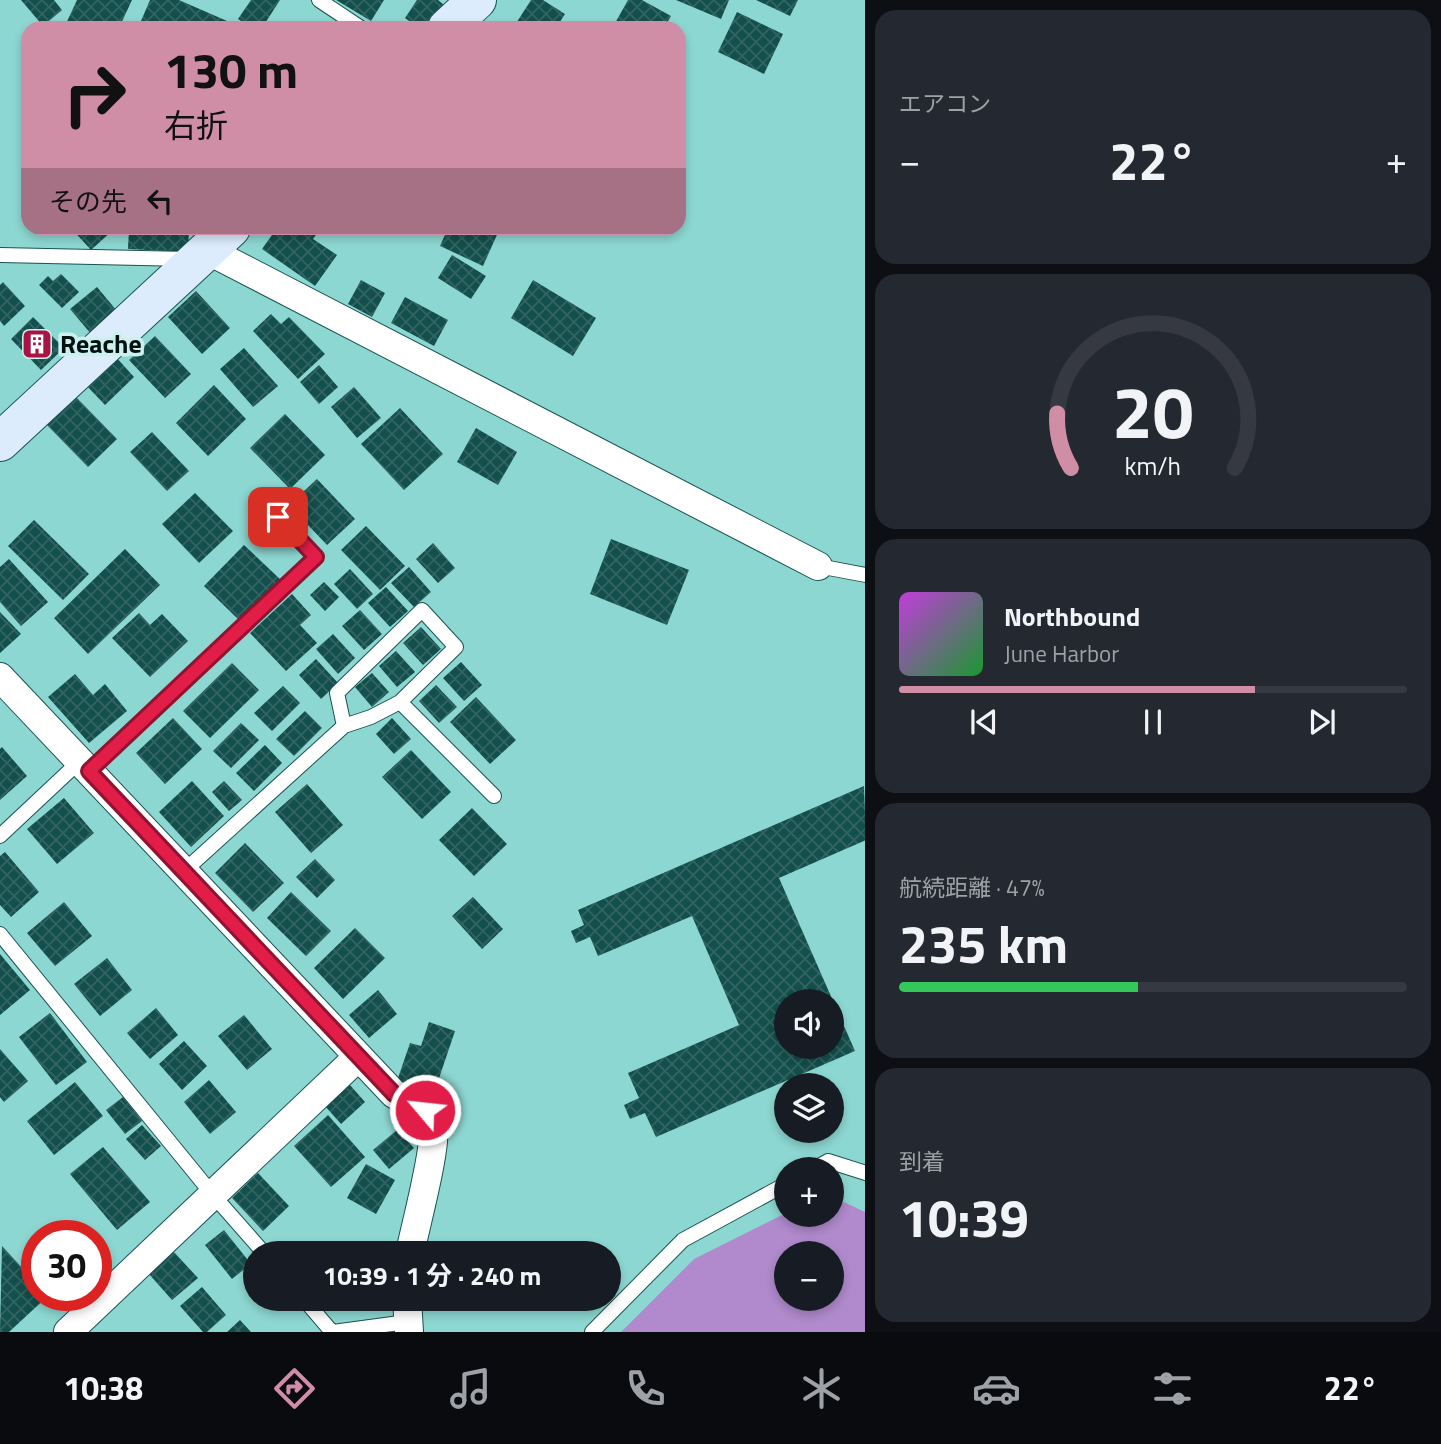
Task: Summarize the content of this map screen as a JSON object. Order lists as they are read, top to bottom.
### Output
{
  "places": {
    "building": ["Reache"]
  },
  "page": {
    "tile": [
      "エアコン",
      ["航続距離 · 47%", "235 km"],
      ["到着", "10:39"]
    ],
    "turn": ["130 m", "右折"],
    "heat": ["−", "22°", "+"],
    "then": "その先",
    "song": ["Northbound", "June Harbor"],
    "map_buttons": ["+", "−"],
    "limit": "30",
    "trip": "10:39 · 1 分 · 240 m",
    "tabs": ["10:38", "22°"],
    "gauge": ["20", "km/h"]
  }
}
